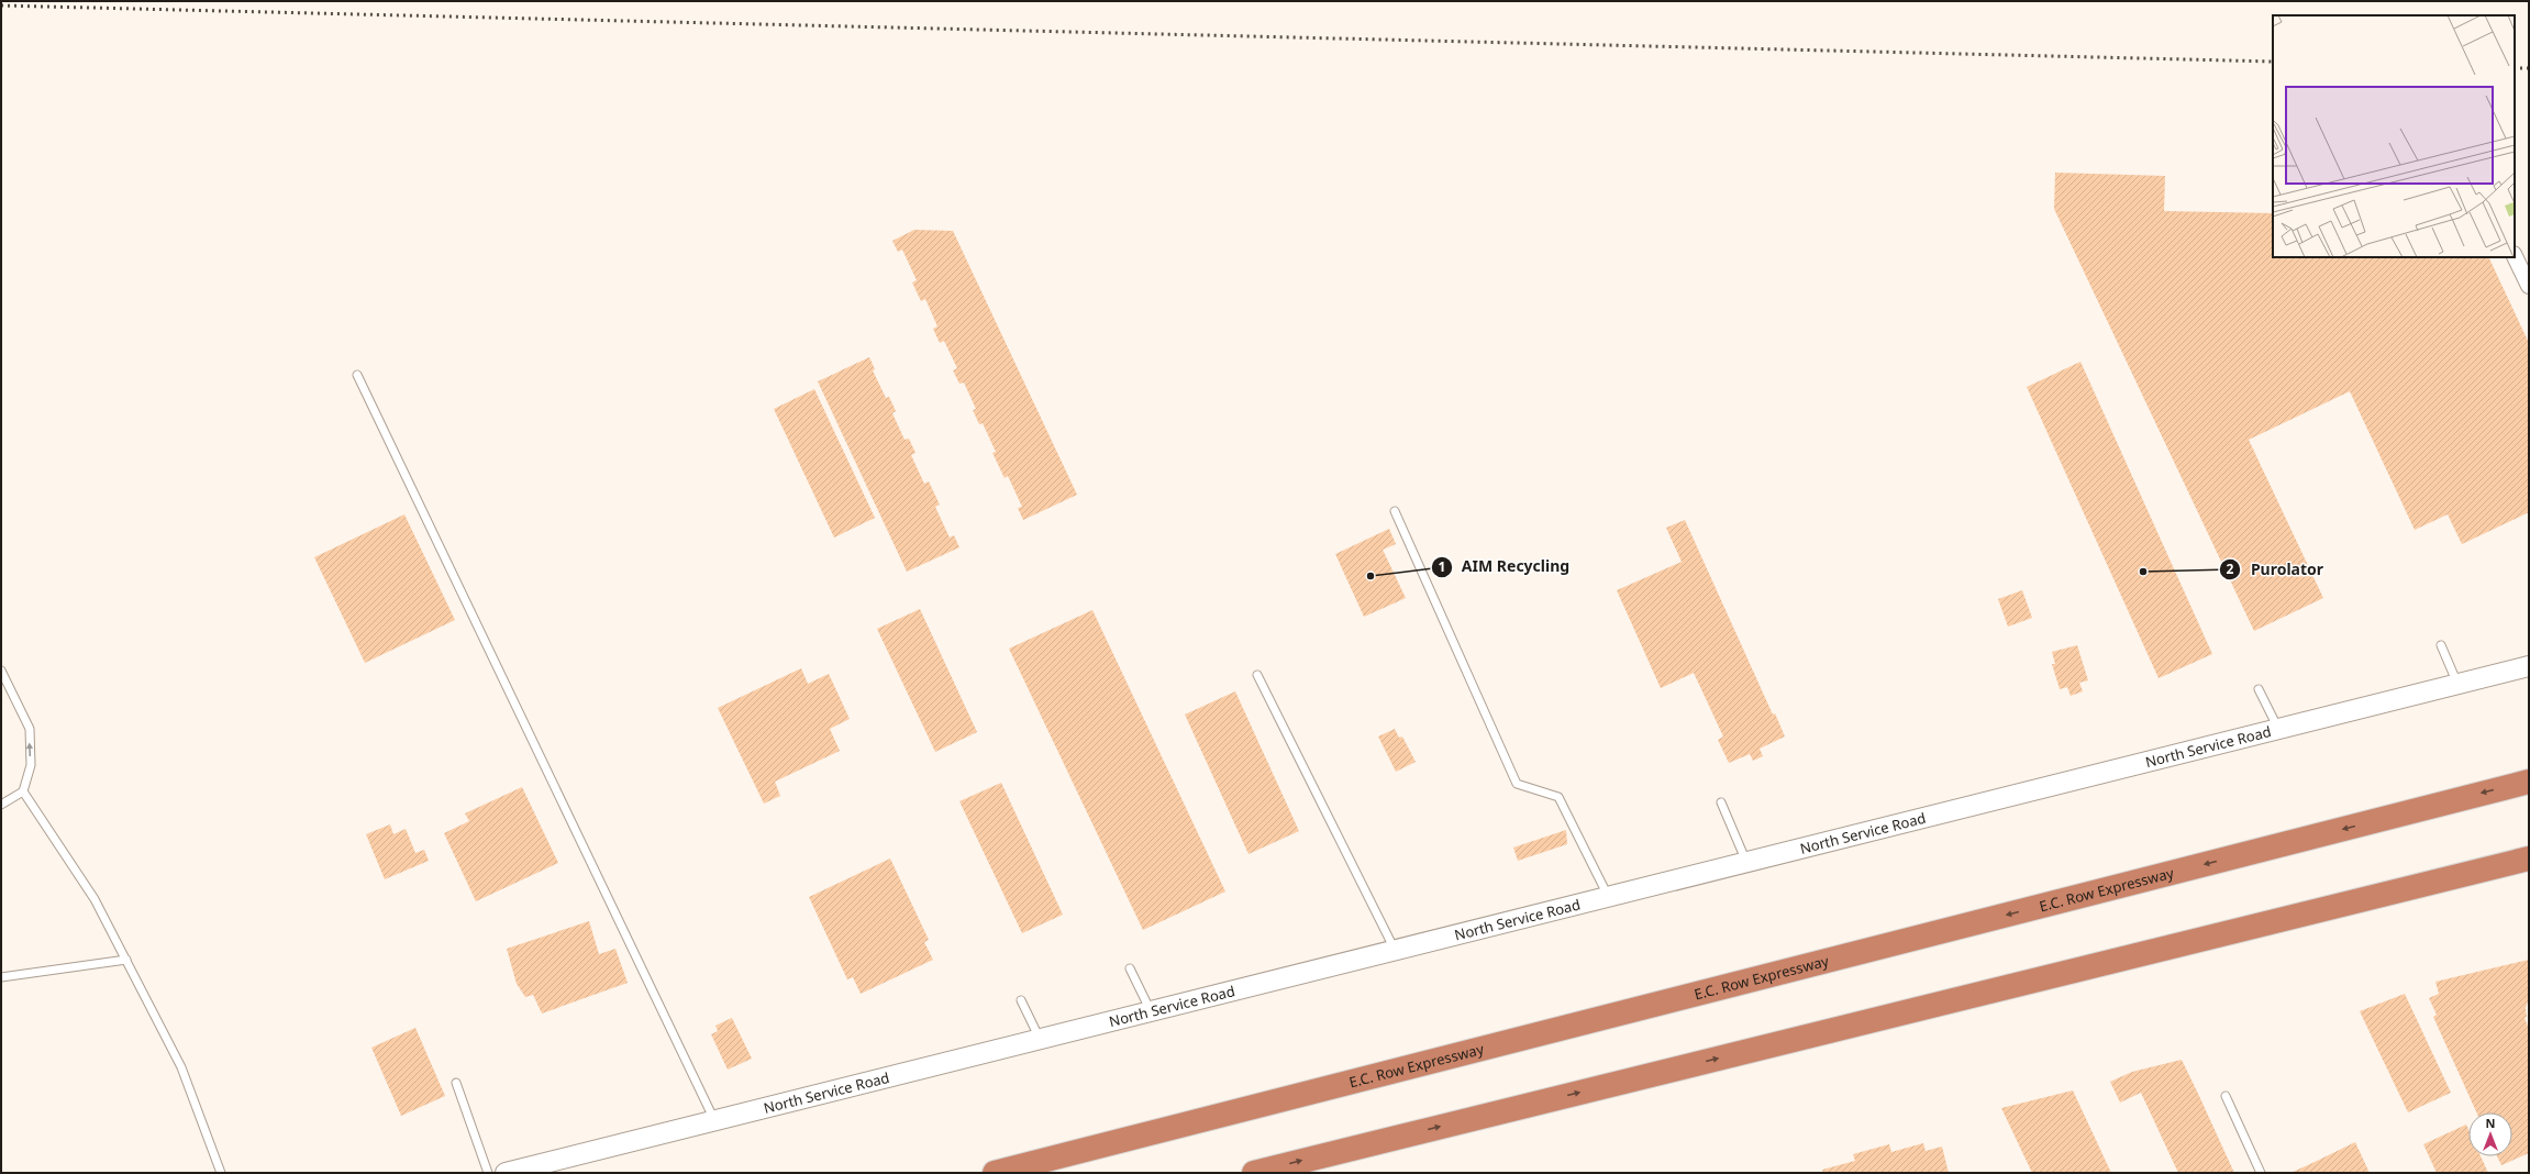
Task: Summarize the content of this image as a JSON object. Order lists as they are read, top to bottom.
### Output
{
  "streets": {
    "highway": ["E.C. Row Expressway"],
    "street": ["North Service Road"]
  },
  "places": ["Purolator", "AIM Recycling"],
  "north": "top"
}
